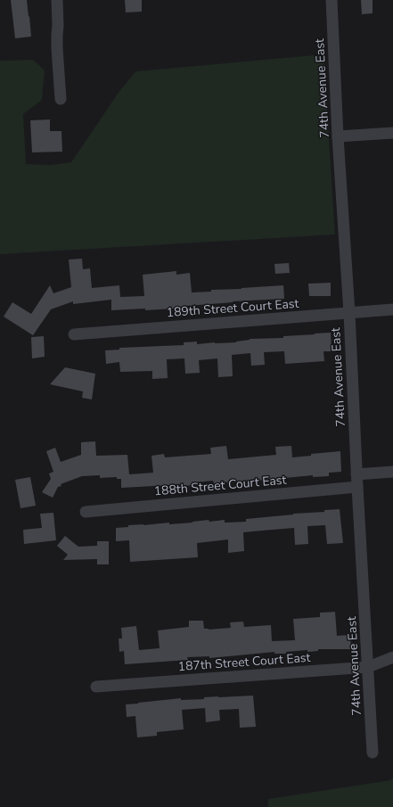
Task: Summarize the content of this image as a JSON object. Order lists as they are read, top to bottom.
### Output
{
  "streets": {
    "street": [
      "74th Avenue East",
      "189th Street Court East",
      "188th Street Court East",
      "187th Street Court East"
    ]
  },
  "crossings": [
    ["74th Avenue East", "189th Street Court East"],
    ["74th Avenue East", "188th Street Court East"],
    ["74th Avenue East", "187th Street Court East"]
  ]
}
